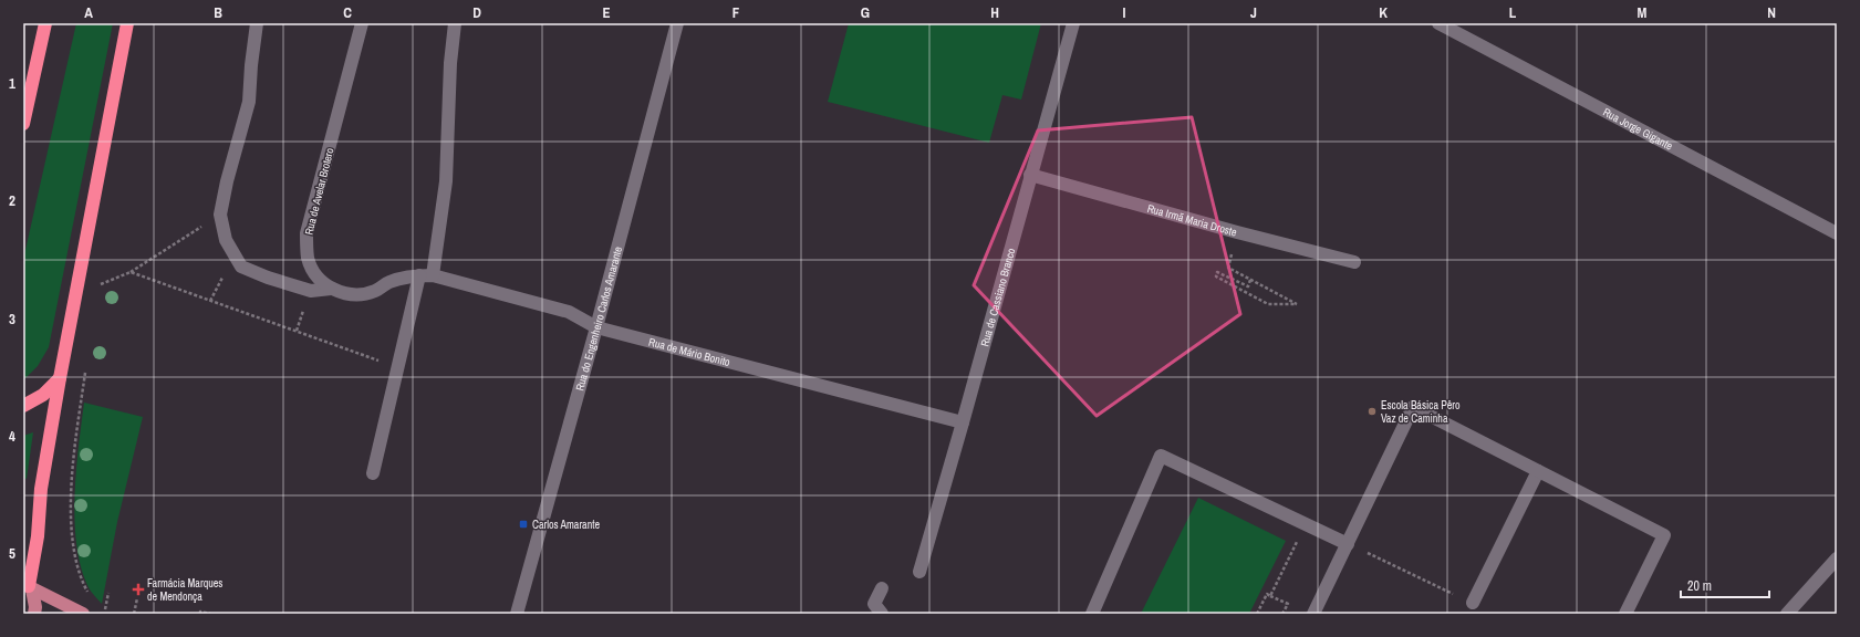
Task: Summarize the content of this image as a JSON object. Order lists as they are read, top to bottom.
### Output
{
  "streets": {
    "street": [
      "Rua Jorge Gigante",
      "Rua de Avelar Brotero",
      "Rua Irmã Maria Droste",
      "Rua de Cassiano Branco",
      "Rua do Engenheiro Carlos Amarante",
      "Rua de Mário Bonito"
    ]
  },
  "crossings": [
    ["Rua de Avelar Brotero", "Rua de Mário Bonito"],
    ["Rua Irmã Maria Droste", "Rua de Cassiano Branco"],
    ["Rua de Cassiano Branco", "Rua de Mário Bonito"],
    ["Rua do Engenheiro Carlos Amarante", "Rua de Mário Bonito"]
  ],
  "places": {
    "other": ["Escola Básica Pêro Vaz de Caminha"],
    "transit": ["Carlos Amarante"],
    "health": ["Farmácia Marques de Mendonça"]
  },
  "scale_bar": "20 m",
  "grid": {
    "columns": [
      "A",
      "B",
      "C",
      "D",
      "E",
      "F",
      "G",
      "H",
      "I",
      "J",
      "K",
      "L",
      "M",
      "N"
    ],
    "rows": [
      "1",
      "2",
      "3",
      "4",
      "5"
    ]
  }
}
